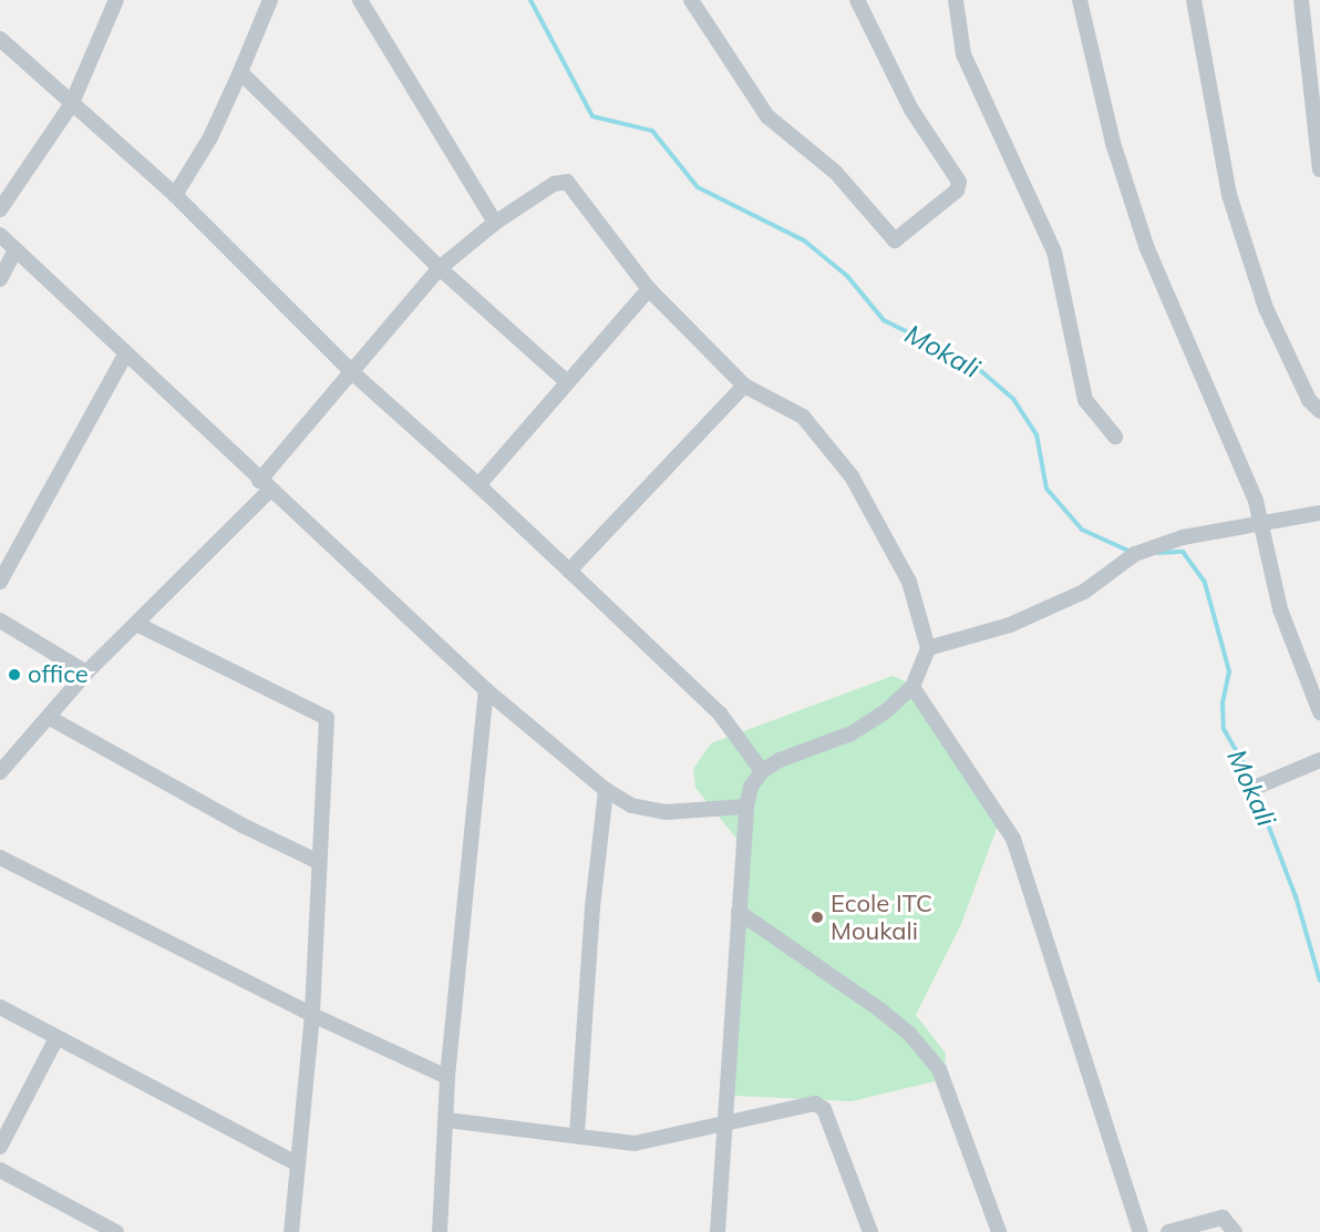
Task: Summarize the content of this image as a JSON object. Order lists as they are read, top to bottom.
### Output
{
  "water": ["Mokali"],
  "places": ["office", "Ecole ITC Moukali"]
}
